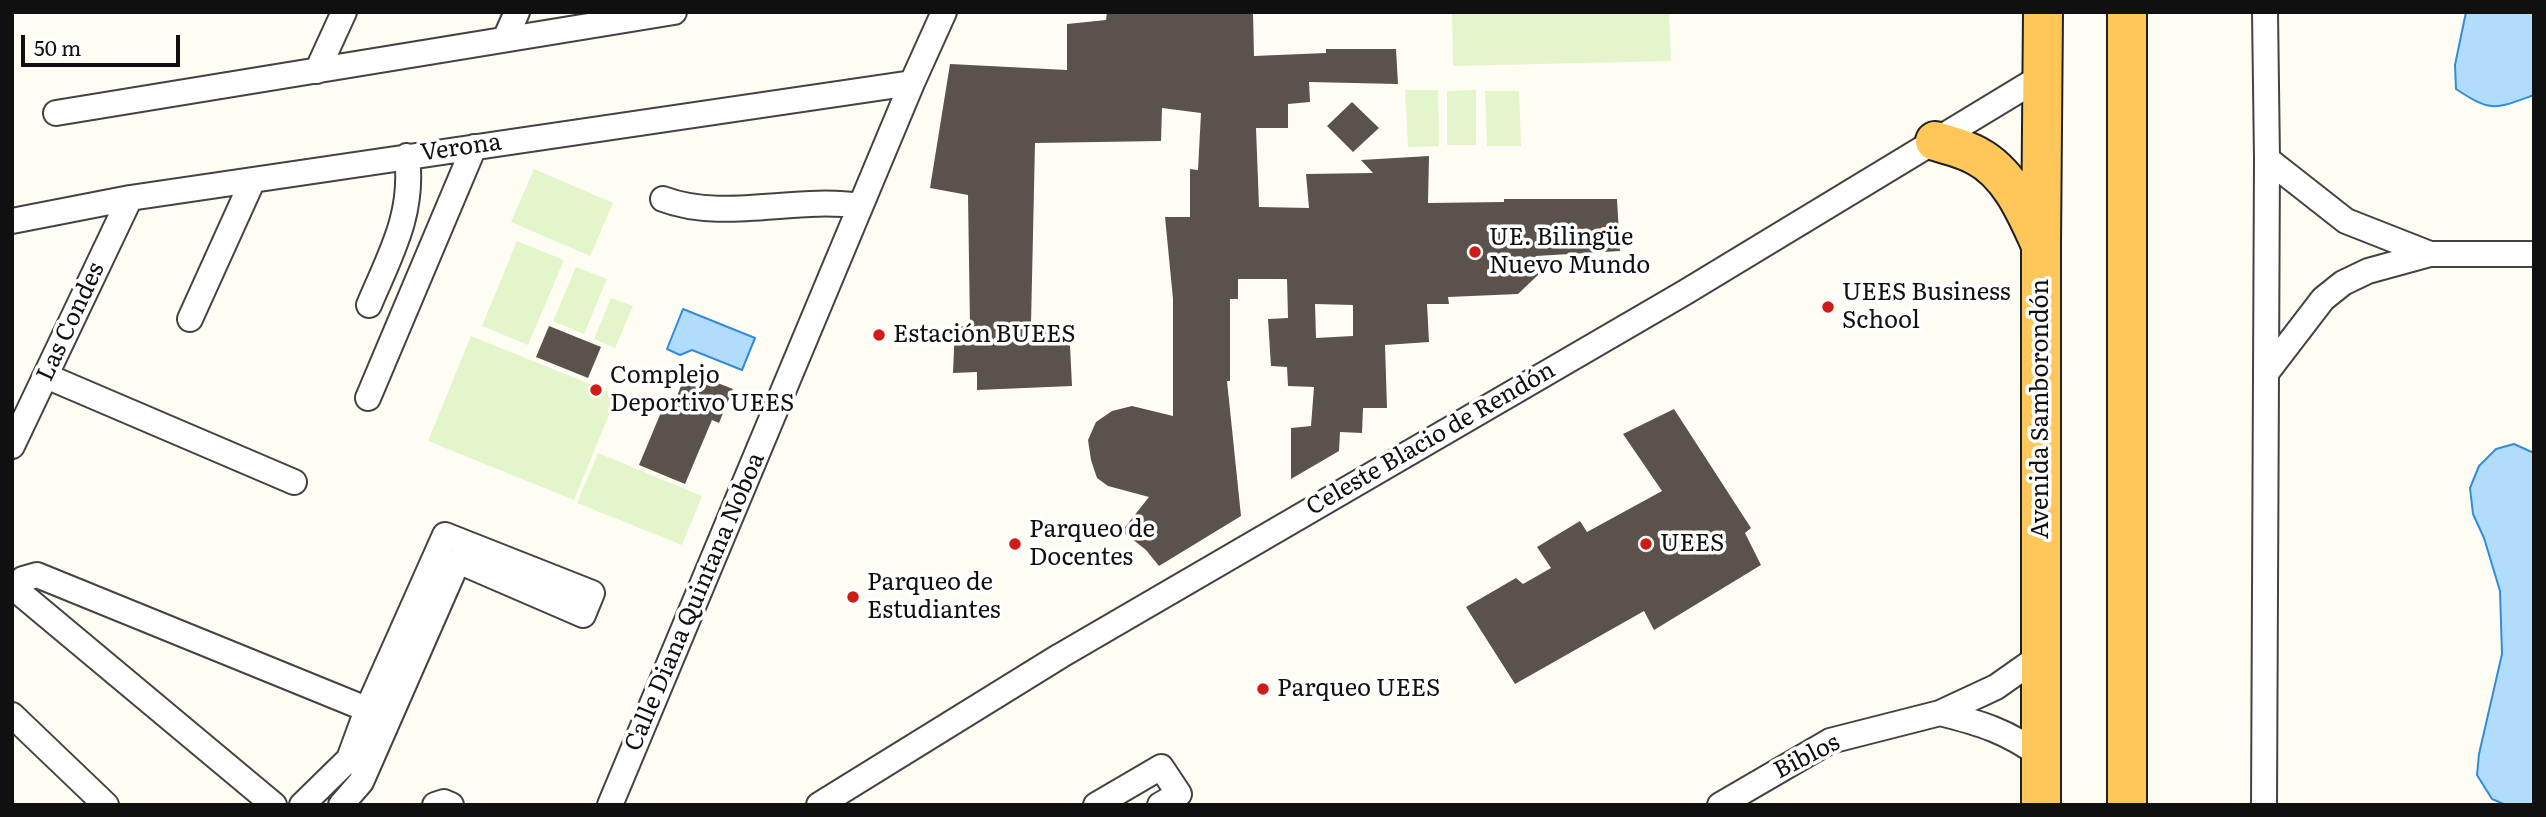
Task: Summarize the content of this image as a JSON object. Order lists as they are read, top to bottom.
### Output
{
  "streets": {
    "highway": ["Avenida Samborondón"],
    "street": [
      "Verona",
      "Las Condes",
      "Celeste Blacio de Rendón",
      "Calle Diana Quintana Noboa",
      "Biblos"
    ]
  },
  "crossings": [
    ["Verona", "Las Condes"],
    ["Verona", "Calle Diana Quintana Noboa"],
    ["Avenida Samborondón", "Celeste Blacio de Rendón"],
    ["Avenida Samborondón", "Biblos"]
  ],
  "places": [
    "UE. Bilingüe Nuevo Mundo",
    "UEES Business School",
    "Estación BUEES",
    "Complejo Deportivo UEES",
    "Parqueo de Docentes",
    "UEES",
    "Parqueo de Estudiantes",
    "Parqueo UEES"
  ],
  "scale_bar": "50 m"
}
